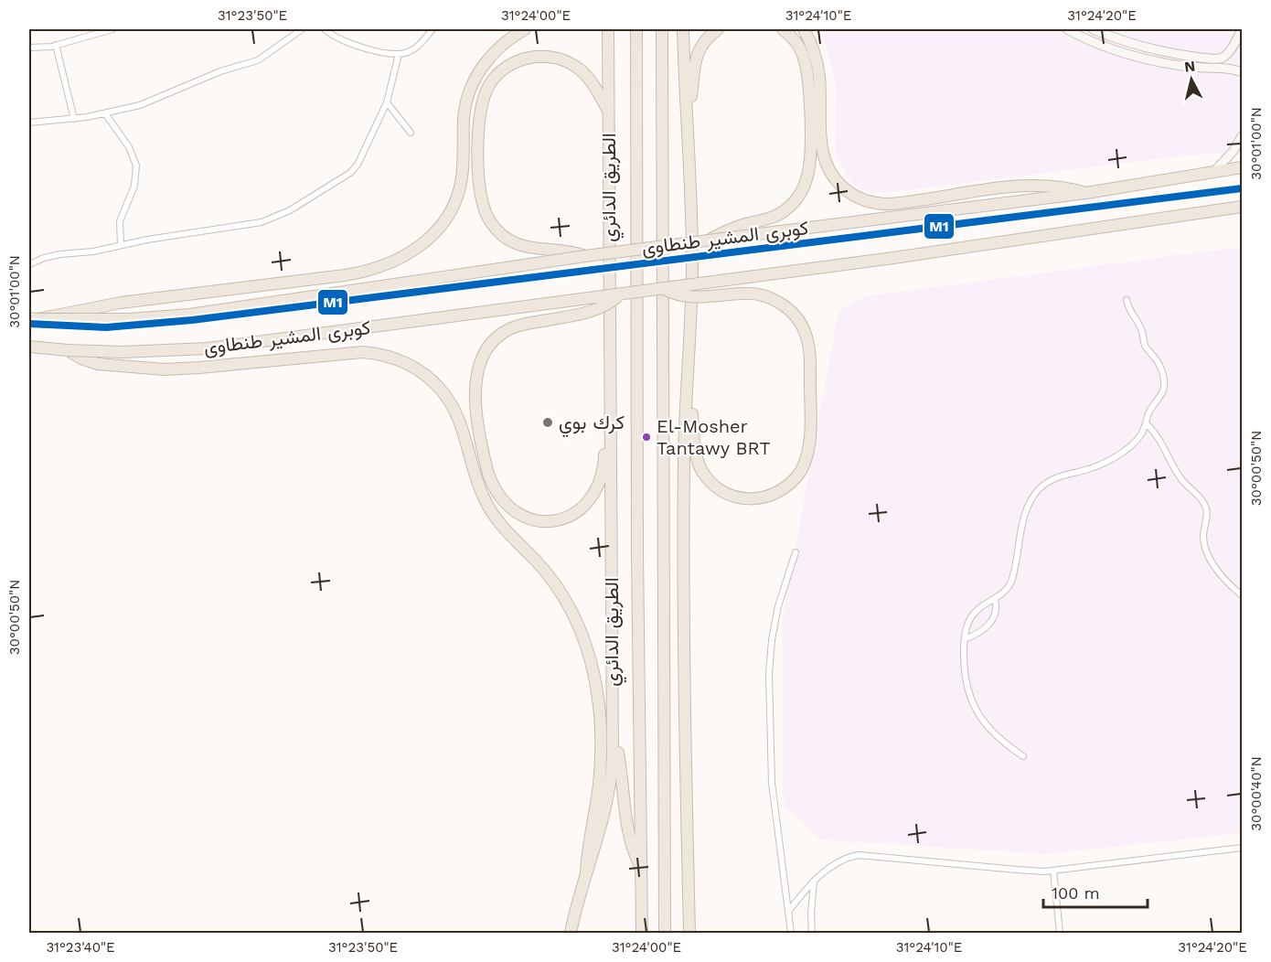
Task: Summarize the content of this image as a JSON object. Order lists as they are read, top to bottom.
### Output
{
  "streets": {
    "highway": ["الطريق الدائري", "كوبرى المشير طنطاوى"]
  },
  "places": ["كرك بوي", "El-Mosher Tantawy BRT"],
  "lines": ["transit line M1"],
  "scale_bar": "100 m",
  "north": "top",
  "coordinates": [
    "31°23'50\"E",
    "31°24'00\"E",
    "31°24'10\"E",
    "31°24'20\"E",
    "30°01'00\"N",
    "30°00'50\"N",
    "30°00'40\"N",
    "31°23'40\"E"
  ]
}
